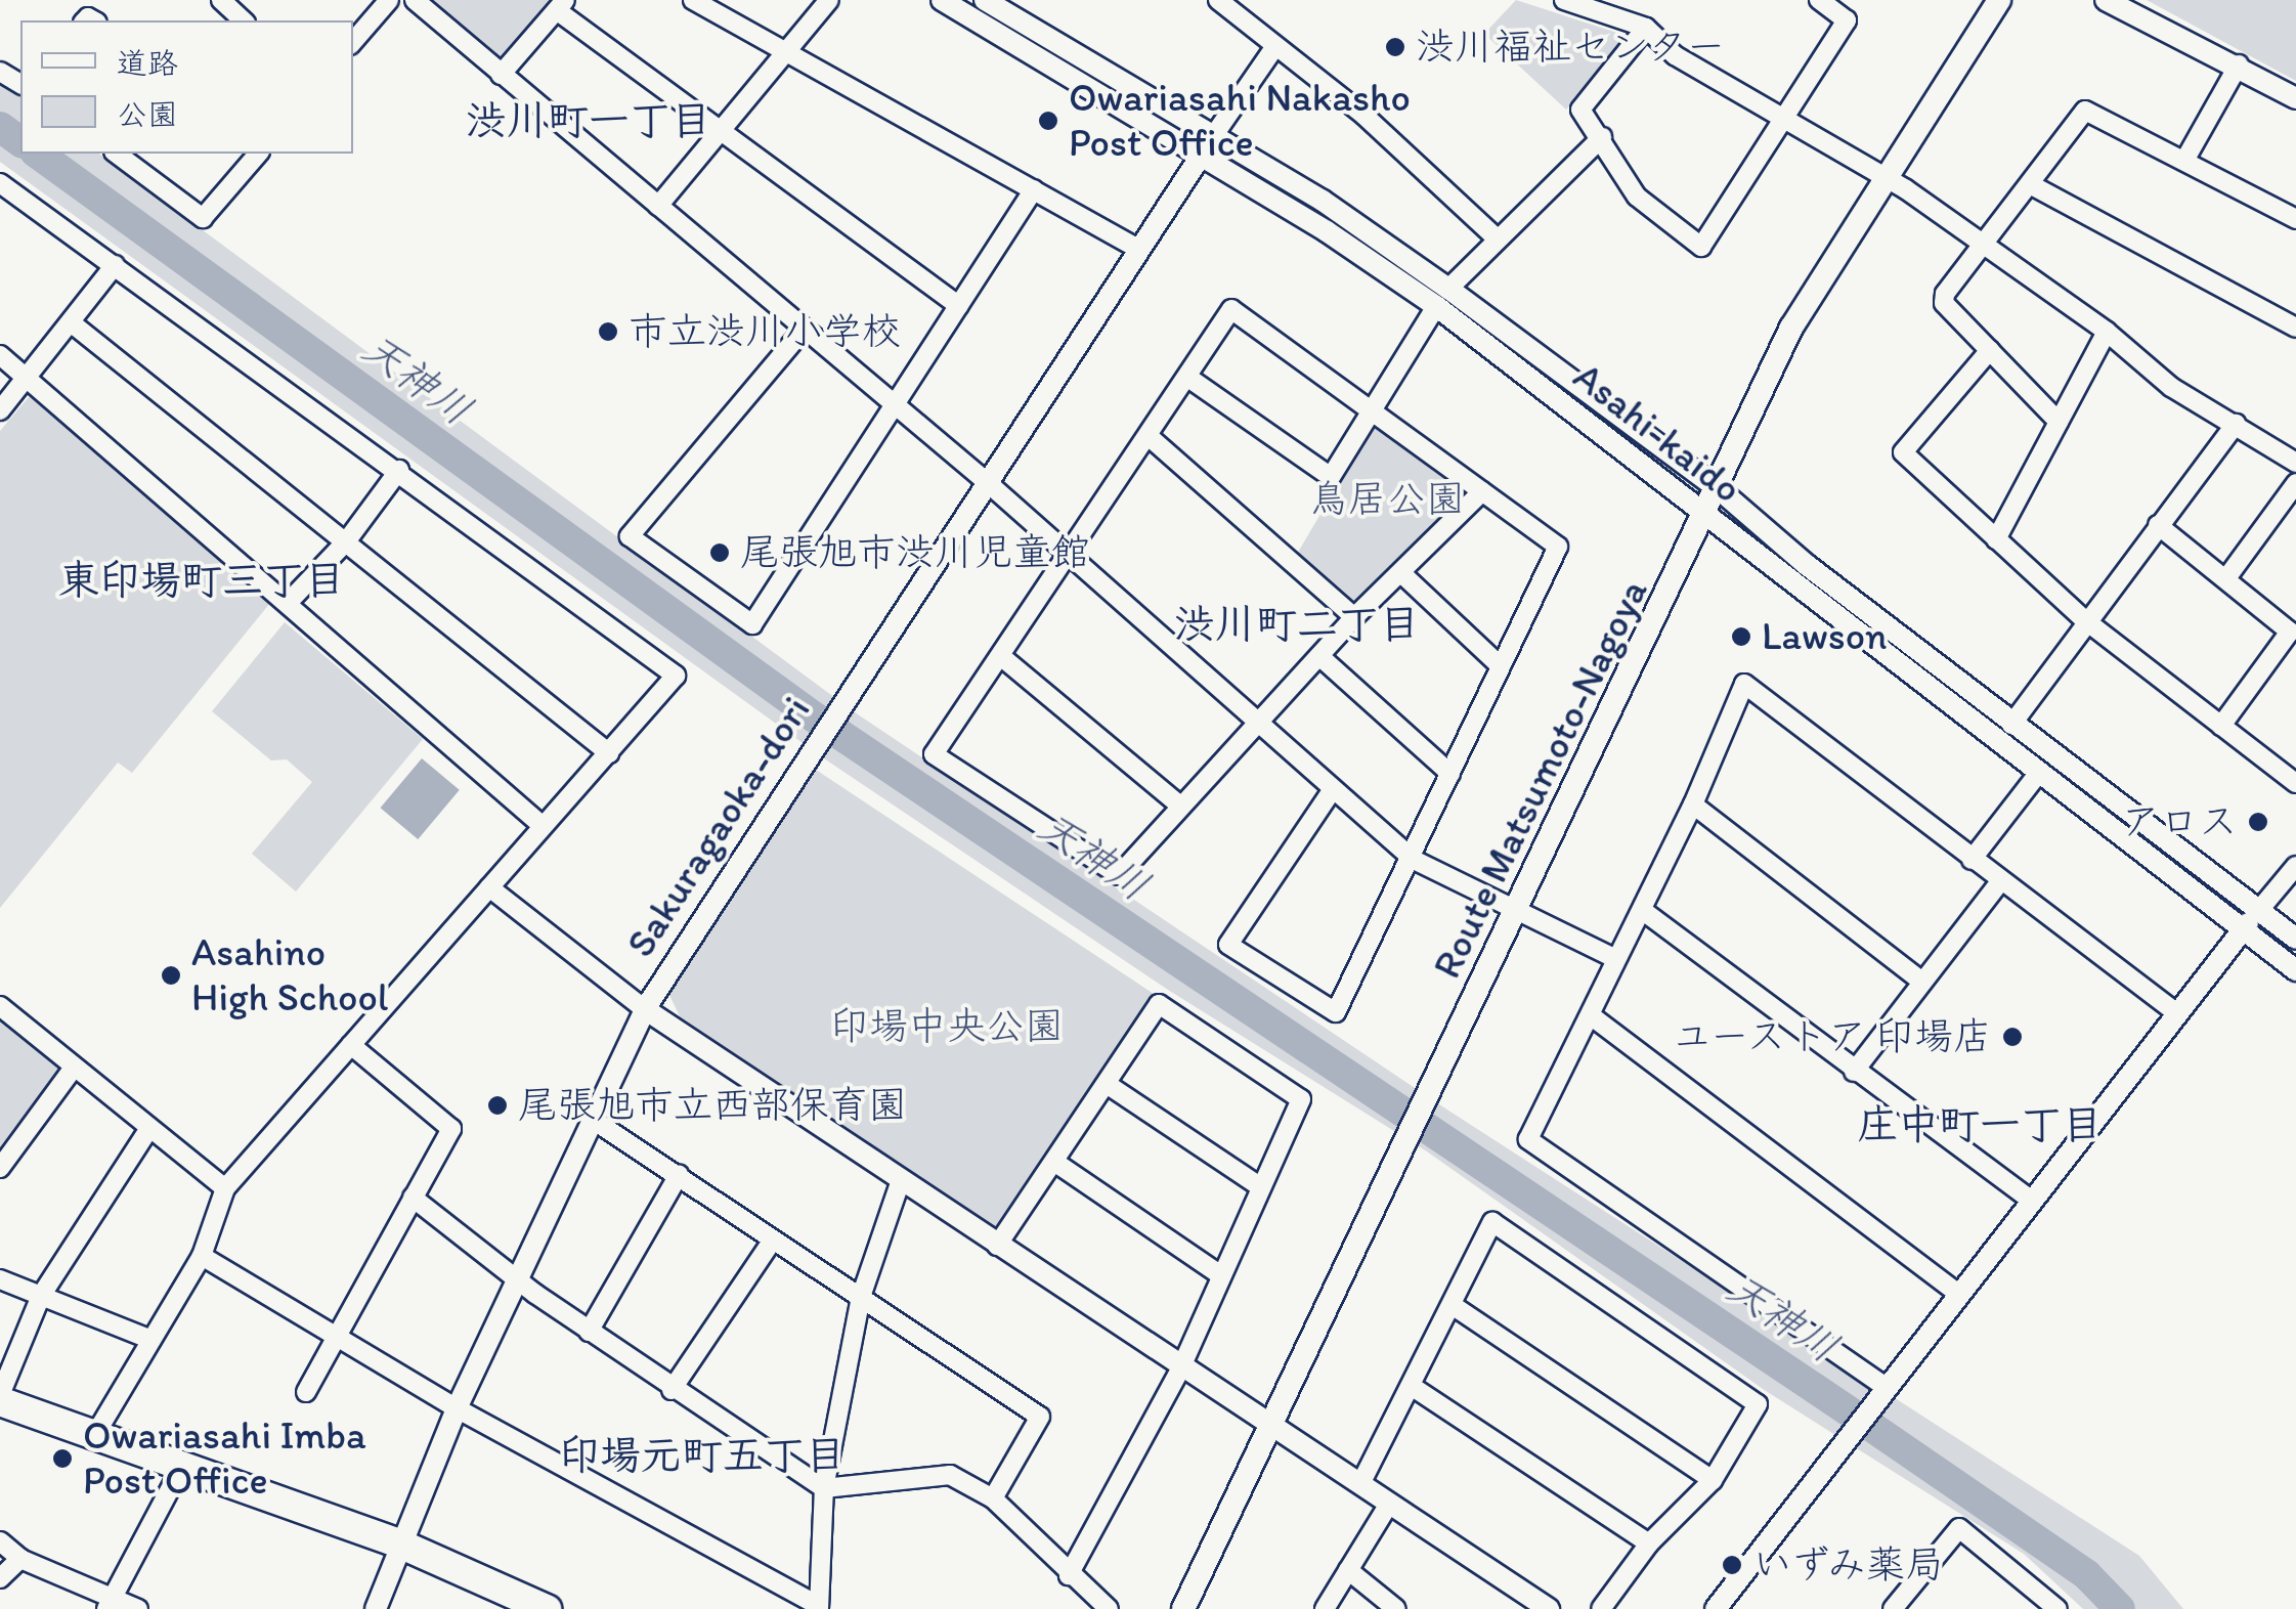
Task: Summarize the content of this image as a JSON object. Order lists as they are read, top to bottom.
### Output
{
  "streets": {
    "main road": ["Route Matsumoto-Nagoya"],
    "street": ["Asahi-kaido", "Sakuragaoka-dori"]
  },
  "crossings": [
    ["Asahi-kaido", "Route Matsumoto-Nagoya"],
    ["Asahi-kaido", "Sakuragaoka-dori"]
  ],
  "districts": [
    "渋川町一丁目",
    "東印場町三丁目",
    "渋川町二丁目",
    "庄中町一丁目",
    "印場元町五丁目"
  ],
  "water": ["天神川"],
  "parks": ["鳥居公園", "印場中央公園"],
  "places": [
    "渋川福祉センター",
    "Owariasahi Nakasho Post Office",
    "市立渋川小学校",
    "尾張旭市渋川児童館",
    "Lawson",
    "アロス",
    "Asahino High School",
    "ユーストア 印場店",
    "尾張旭市立西部保育園",
    "Owariasahi Imba Post Office",
    "いずみ薬局"
  ],
  "legend": ["道路", "公園"]
}
